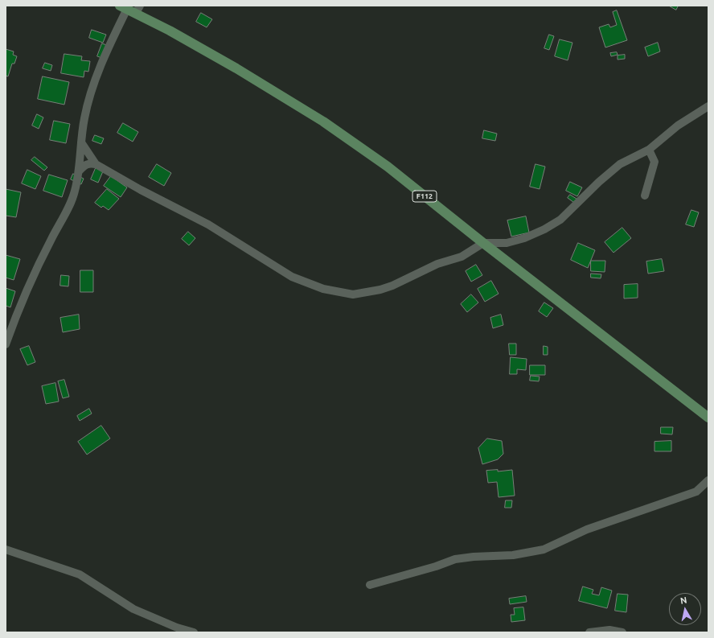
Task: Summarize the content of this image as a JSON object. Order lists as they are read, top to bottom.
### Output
{
  "streets": {
    "main road": ["F112"]
  },
  "north": "top"
}
